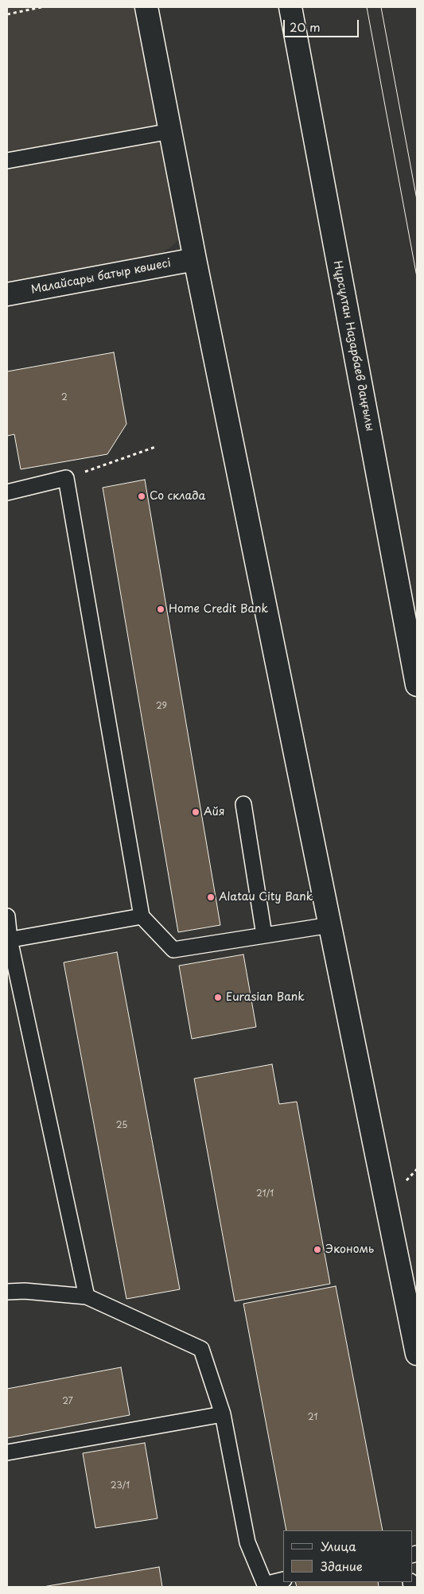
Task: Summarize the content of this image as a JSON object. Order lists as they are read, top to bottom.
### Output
{
  "streets": {
    "street": ["Малайсары батыр көшесі", "Нұрсұлтан Назарбаев даңғылы"]
  },
  "places": [
    "Со склада",
    "Home Credit Bank",
    "Айя",
    "Alatau City Bank",
    "Eurasian Bank",
    "Экономь"
  ],
  "house_numbers": [
    "2",
    "29",
    "25",
    "21/1",
    "27",
    "21",
    "23/1"
  ],
  "legend": ["Улица", "Здание"],
  "scale_bar": "20 m"
}
